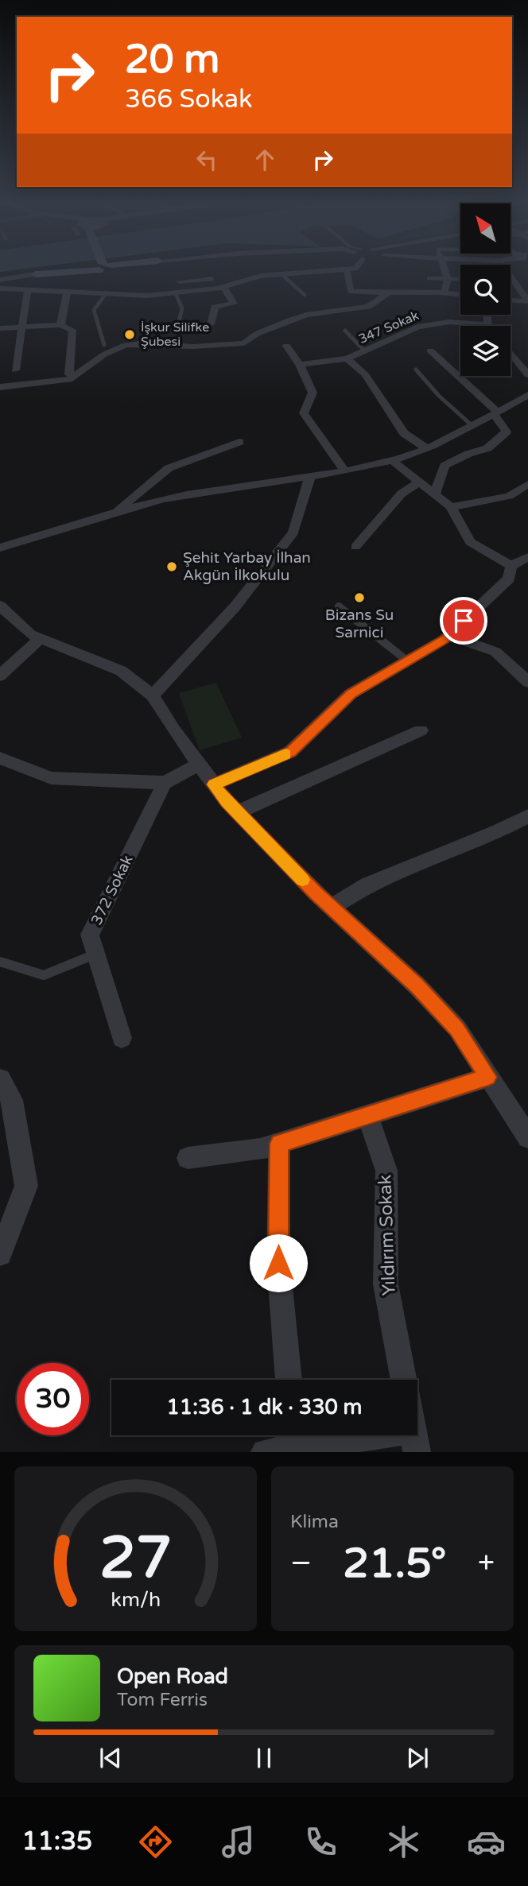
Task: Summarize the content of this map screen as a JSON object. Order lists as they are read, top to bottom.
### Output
{
  "streets": {
    "street": ["347 Sokak", "372 Sokak", "Yıldırım Sokak"]
  },
  "places": ["İşkur Silifke Şubesi", "Şehit Yarbay İlhan Akgün İlkokulu", "Bizans Su Sarnici"],
  "north": "top left",
  "page": {
    "turn": ["20 m", "366 Sokak"],
    "limit": "30",
    "trip": "11:36 · 1 dk · 330 m",
    "tile": "Klima",
    "heat": ["−", "21.5°", "+"],
    "song": ["Open Road", "Tom Ferris"],
    "tabs": "11:35",
    "gauge": ["27", "km/h"]
  }
}
